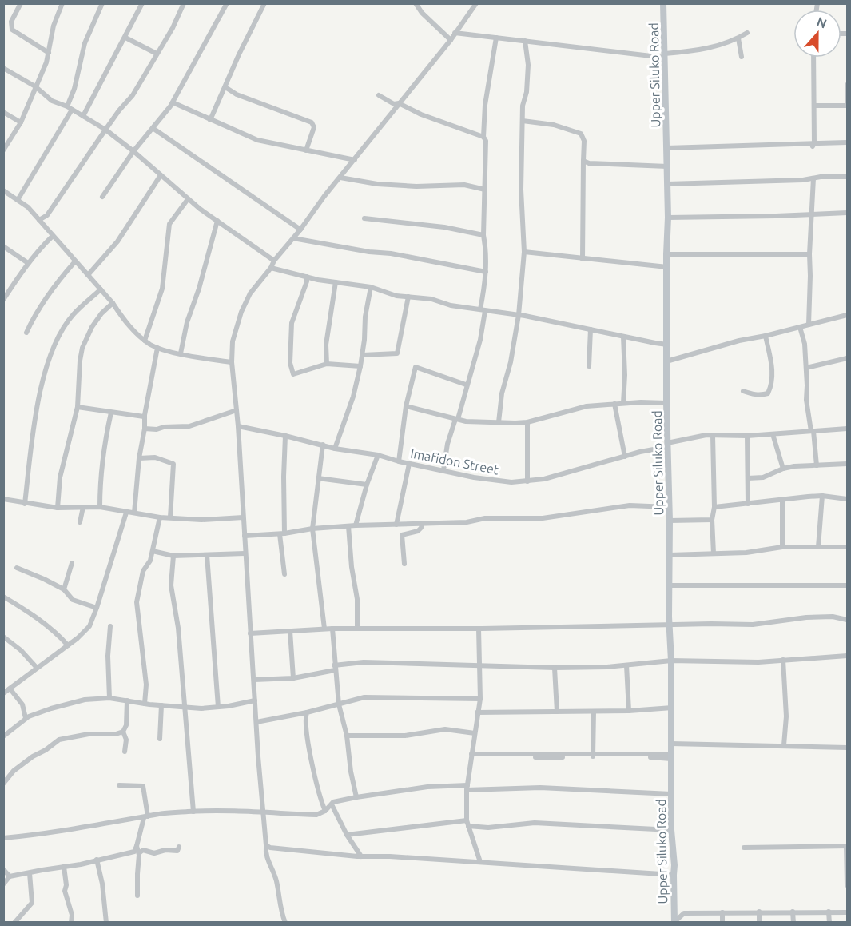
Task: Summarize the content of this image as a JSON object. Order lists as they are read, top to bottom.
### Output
{
  "streets": {
    "main road": ["Upper Siluko Road"],
    "street": ["Imafidon Street"]
  },
  "crossings": [
    ["Upper Siluko Road", "Imafidon Street"]
  ],
  "north": "top"
}
